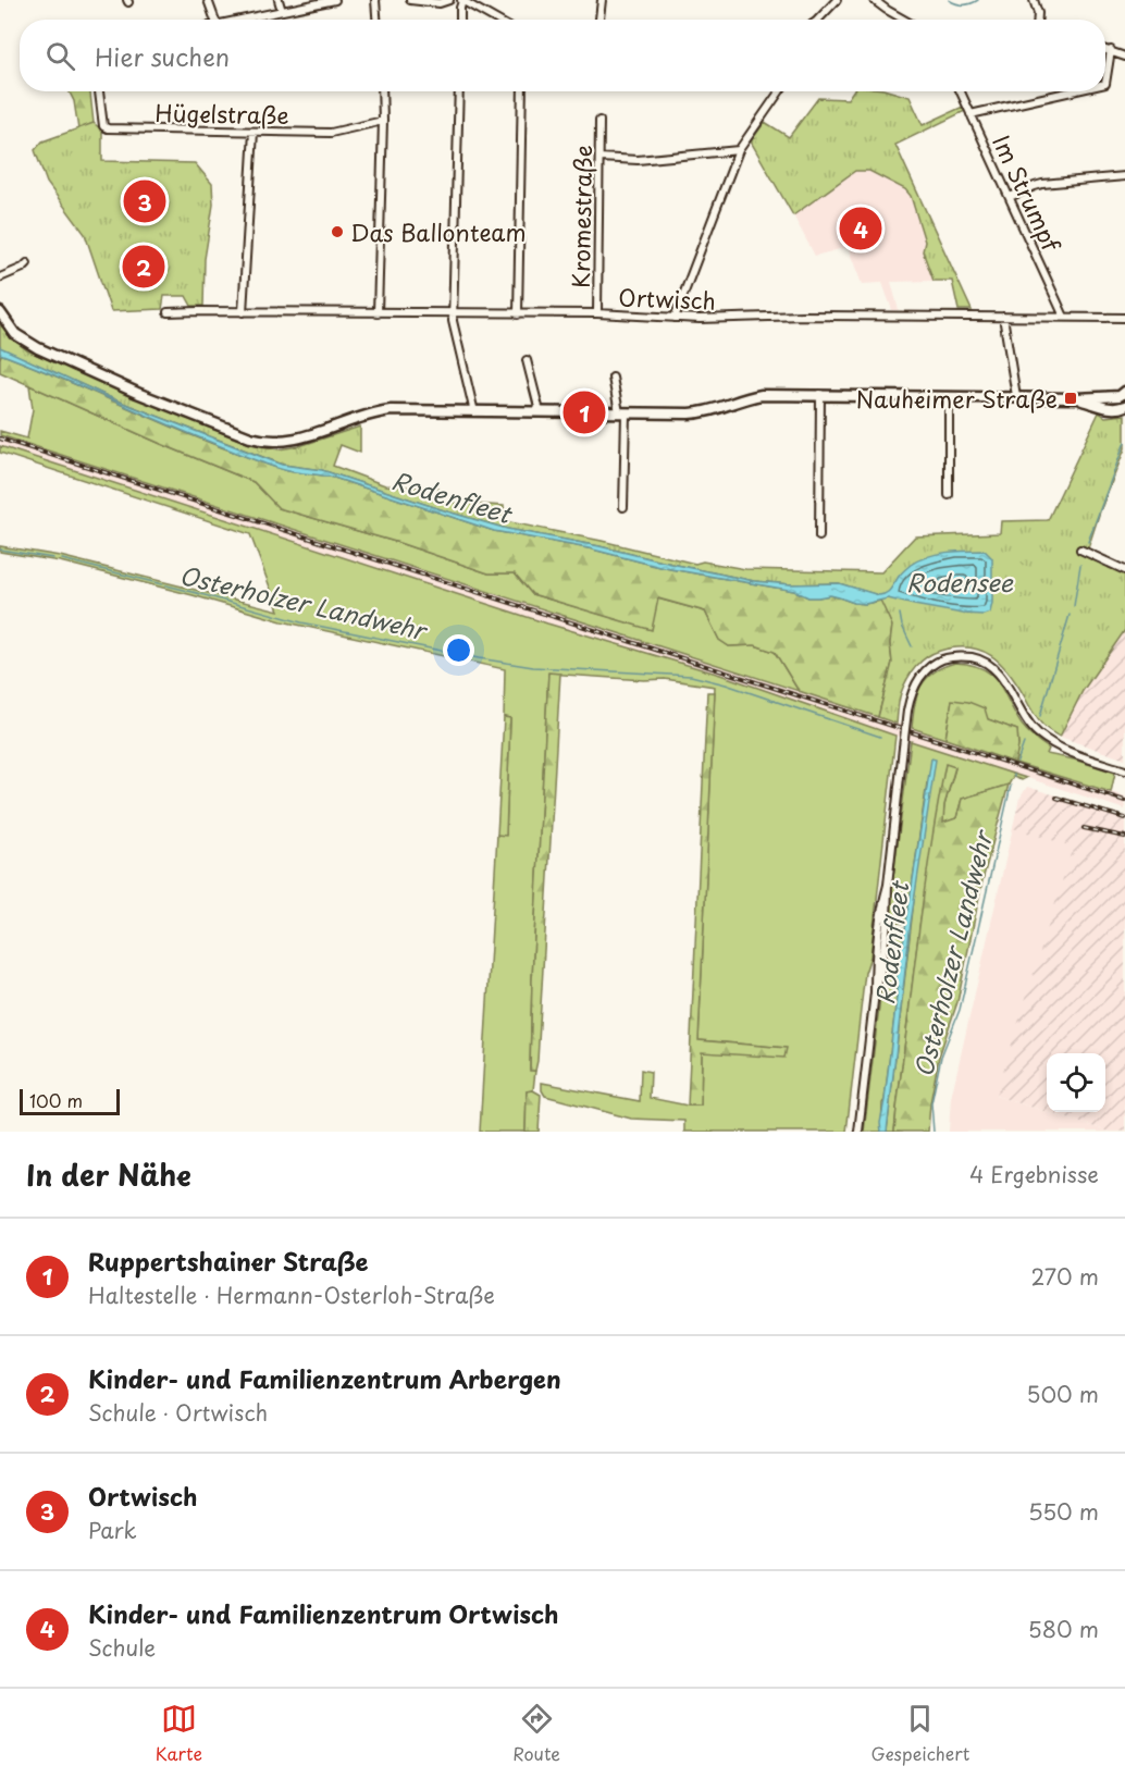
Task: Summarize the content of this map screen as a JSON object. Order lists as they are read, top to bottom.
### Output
{
  "streets": {
    "street": [
      "Hügelstraße",
      "Im Strumpf",
      "Kromestraße",
      "Ortwisch"
    ]
  },
  "crossings": [
    ["Im Strumpf", "Ortwisch"],
    ["Kromestraße", "Ortwisch"]
  ],
  "water": ["Rodenfleet", "Rodensee", "Osterholzer Landwehr"],
  "places": {
    "other": ["Das Ballonteam"],
    "transit": ["Nauheimer Straße"]
  },
  "scale_bar": "100 m",
  "page": {
    "search": "Hier suchen",
    "pins": [
      "3",
      "4",
      "2",
      "1"
    ],
    "scale": "100 m",
    "heading": ["In der Nähe", "4 Ergebnisse"],
    "list": [
      {
        "mark": "1",
        "name": "Ruppertshainer Straße",
        "note": "Haltestelle · Hermann-Osterloh-Straße",
        "value": "270 m"
      },
      {
        "mark": "2",
        "name": "Kinder- und Familienzentrum Arbergen",
        "note": "Schule · Ortwisch",
        "value": "500 m"
      },
      {
        "mark": "3",
        "name": "Ortwisch",
        "note": "Park",
        "value": "550 m"
      },
      {
        "mark": "4",
        "name": "Kinder- und Familienzentrum Ortwisch",
        "note": "Schule",
        "value": "580 m"
      }
    ],
    "nav": ["Karte", "Route", "Gespeichert"]
  }
}
